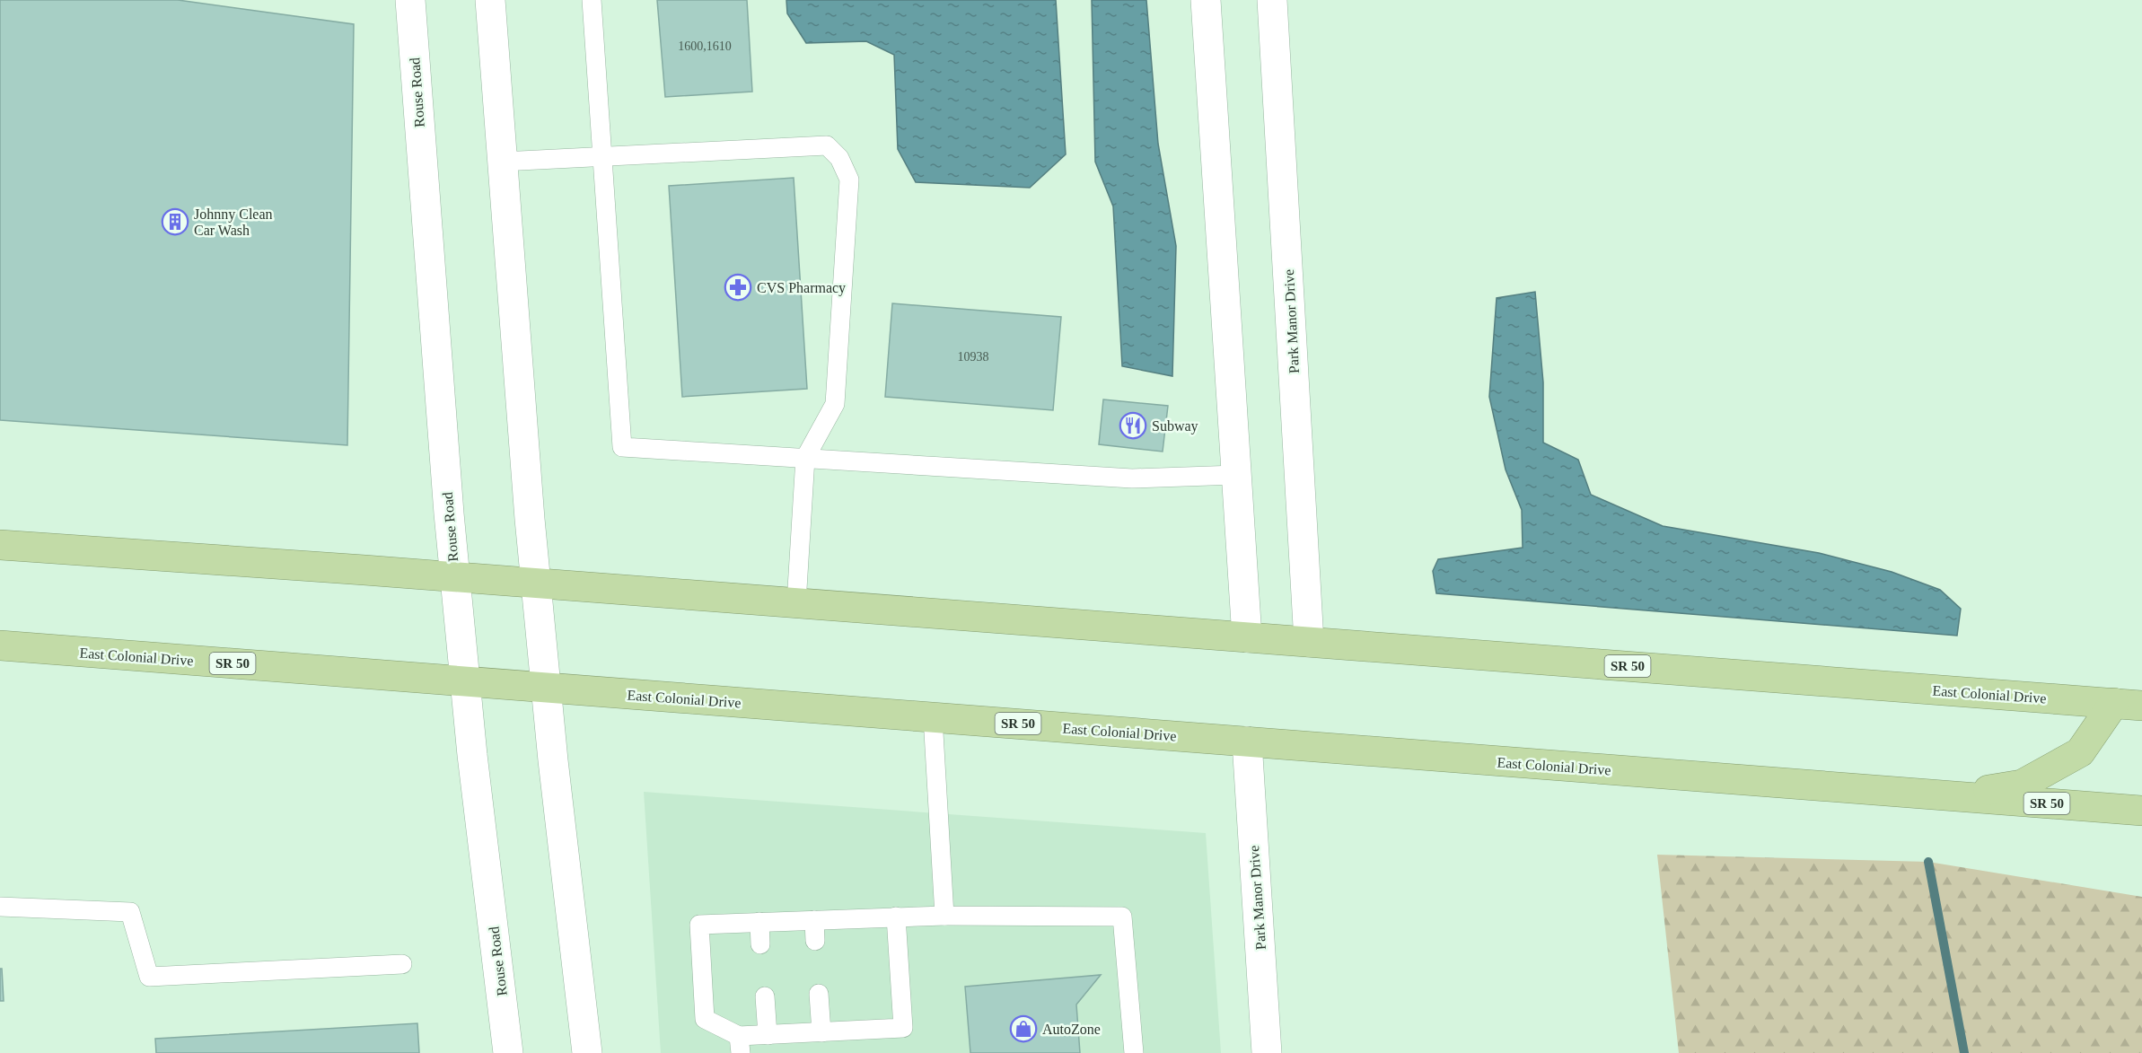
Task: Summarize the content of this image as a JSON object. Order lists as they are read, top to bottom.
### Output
{
  "streets": {
    "highway": ["East Colonial Drive", "SR 50"],
    "street": ["Rouse Road", "Park Manor Drive"]
  },
  "crossings": [
    ["Rouse Road", "East Colonial Drive"],
    ["Park Manor Drive", "East Colonial Drive"]
  ],
  "places": {
    "building": ["Johnny Clean Car Wash"],
    "pharmacy": ["CVS Pharmacy"],
    "restaurant": ["Subway"],
    "shop": ["AutoZone"]
  },
  "house_numbers": ["1600,1610", "10938"]
}
